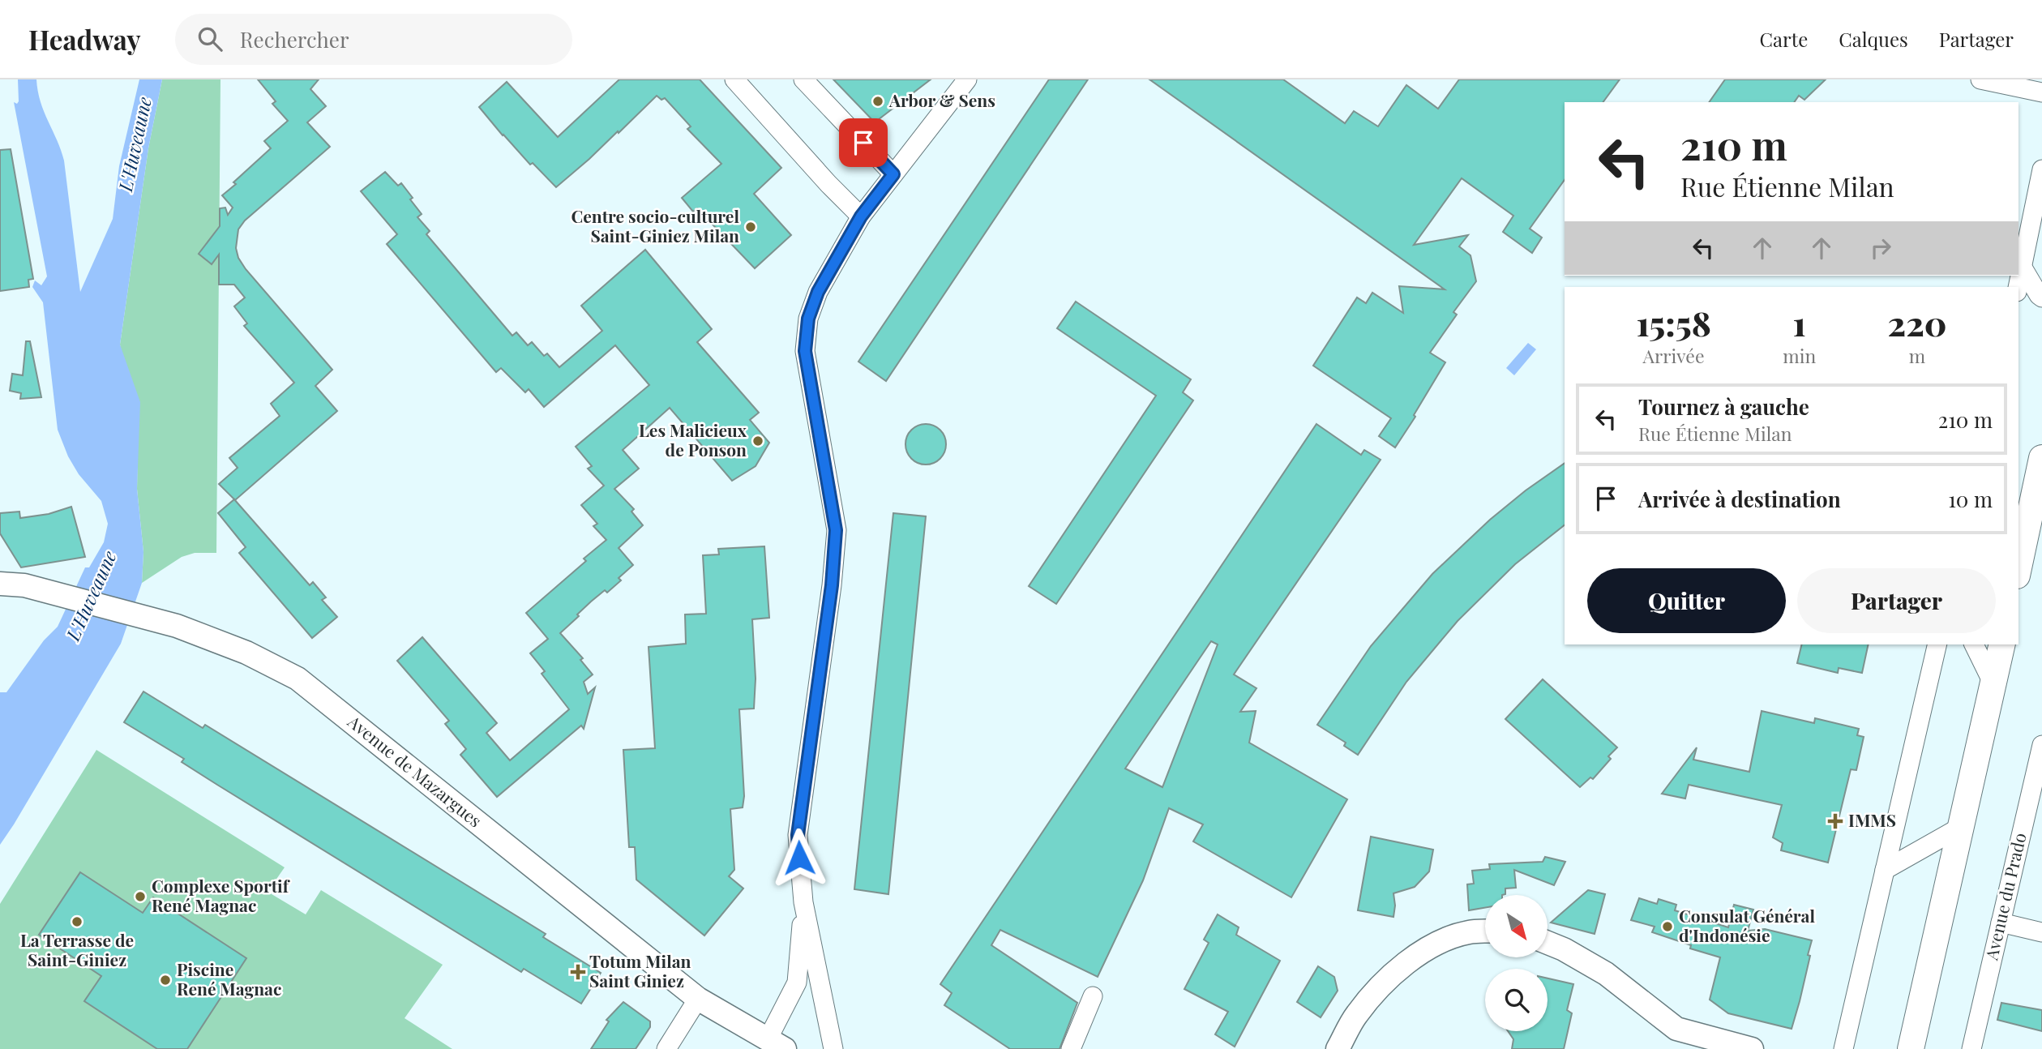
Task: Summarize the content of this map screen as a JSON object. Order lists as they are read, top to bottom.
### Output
{
  "streets": {
    "street": ["Avenue de Mazargues", "Avenue du Prado"]
  },
  "water": ["L'Huveaune"],
  "places": {
    "other": [
      "Arbor & Sens",
      "Centre socio-culturel Saint-Giniez Milan",
      "Les Malicieux de Ponson",
      "Complexe Sportif René Magnac",
      "La Terrasse de Saint-Giniez",
      "Consulat Général d'Indonésie",
      "Piscine René Magnac"
    ],
    "health": ["IMMS", "Totum Milan Saint Giniez"]
  },
  "north": "bottom right",
  "page": {
    "header": "Headway",
    "search": "Rechercher",
    "nav": ["Carte", "Calques", "Partager"],
    "turn": ["210 m", "Rue Étienne Milan"],
    "eta": [
      "15:58",
      "Arrivée",
      "1",
      "min",
      "220",
      "m"
    ],
    "list": [
      {
        "name": "Tournez à gauche",
        "note": "Rue Étienne Milan",
        "value": "210 m"
      },
      {
        "name": "Arrivée à destination",
        "value": "10 m"
      }
    ],
    "buttons": ["Quitter", "Partager"]
  }
}
